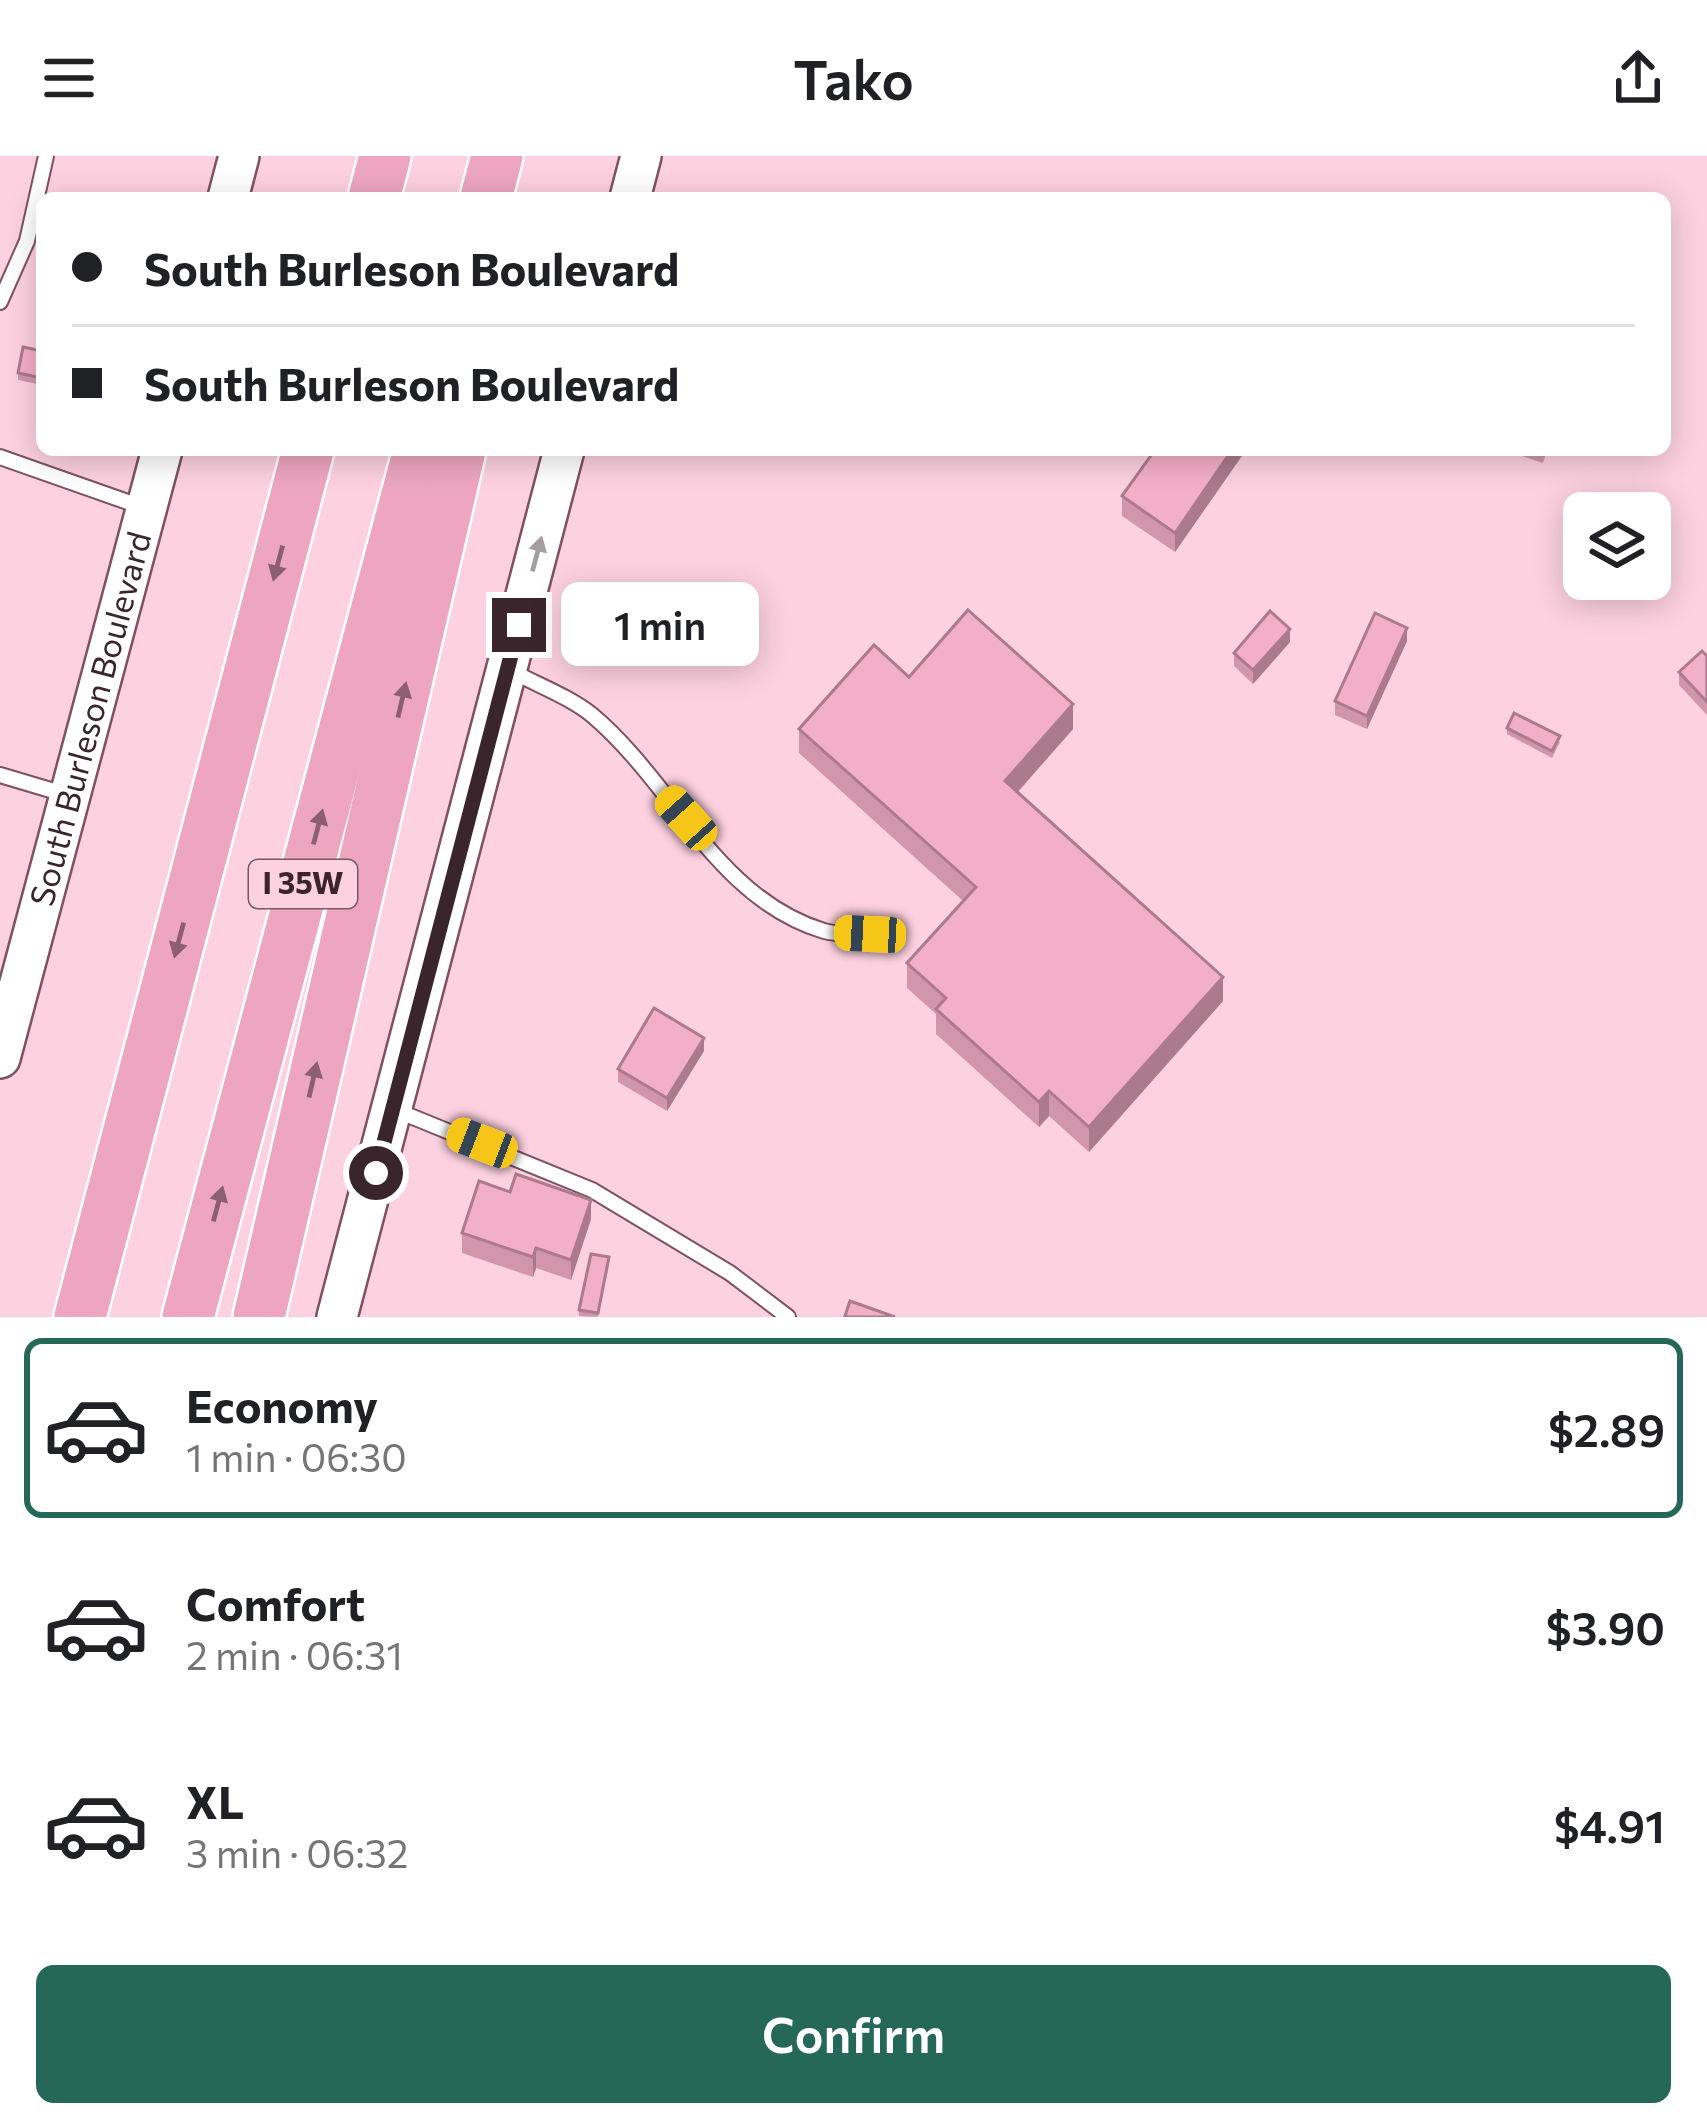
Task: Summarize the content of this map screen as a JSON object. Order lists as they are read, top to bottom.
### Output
{
  "streets": {
    "highway": ["I 35W"],
    "main road": ["South Burleson Boulevard"]
  },
  "page": {
    "header": "Tako",
    "banner": ["South Burleson Boulevard", "South Burleson Boulevard"],
    "bubble": "1 min",
    "list": [
      {
        "name": "Economy",
        "note": "1 min · 06:30",
        "value": "$2.89"
      },
      {
        "name": "Comfort",
        "note": "2 min · 06:31",
        "value": "$3.90"
      },
      {
        "name": "XL",
        "note": "3 min · 06:32",
        "value": "$4.91"
      }
    ],
    "buttons": "Confirm"
  }
}
